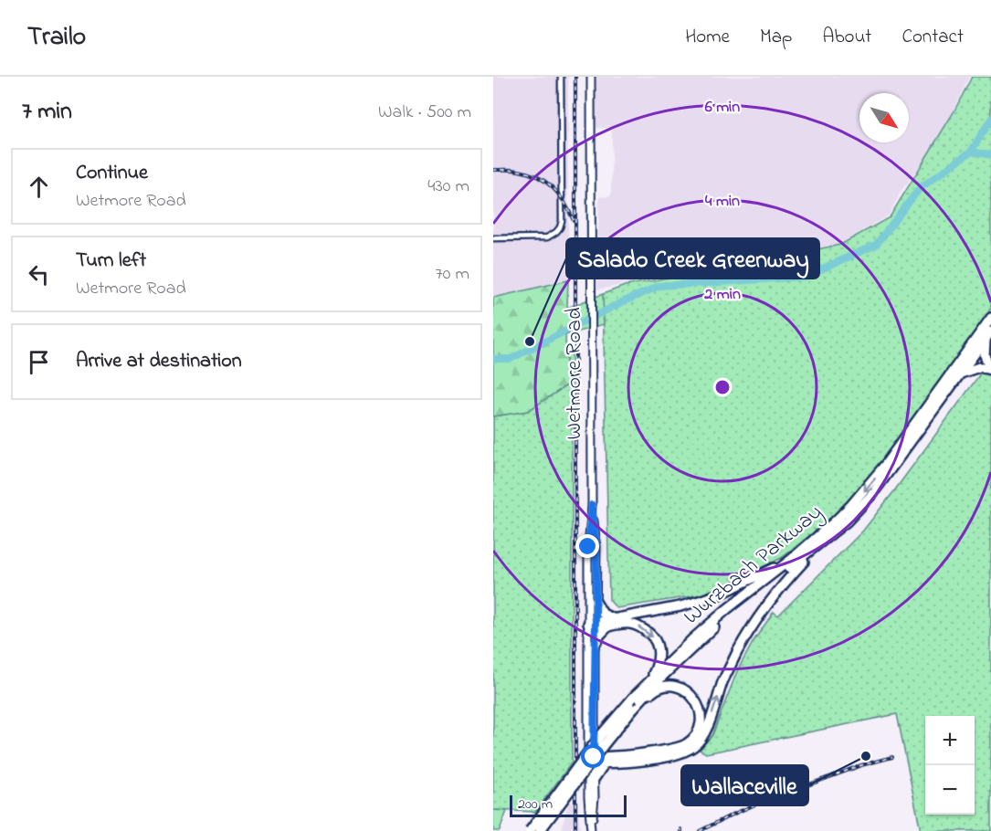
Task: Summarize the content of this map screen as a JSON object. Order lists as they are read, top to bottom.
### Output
{
  "streets": {
    "highway": ["Wurzbach Parkway"],
    "main road": ["Wetmore Road"]
  },
  "places": ["Salado Creek Greenway", "Wallaceville"],
  "scale_bar": "200 m",
  "north": "bottom right",
  "page": {
    "header": "Trailo",
    "nav": [
      "Home",
      "Map",
      "About",
      "Contact"
    ],
    "heading": ["7 min", "Walk · 500 m"],
    "list": [
      ["Continue", "Wetmore Road", "430 m"],
      ["Turn left", "Wetmore Road", "70 m"],
      "Arrive at destination"
    ],
    "map_buttons": ["+", "−"],
    "scale": "200 m"
  },
  "rings": ["6 min", "4 min", "2 min"]
}
